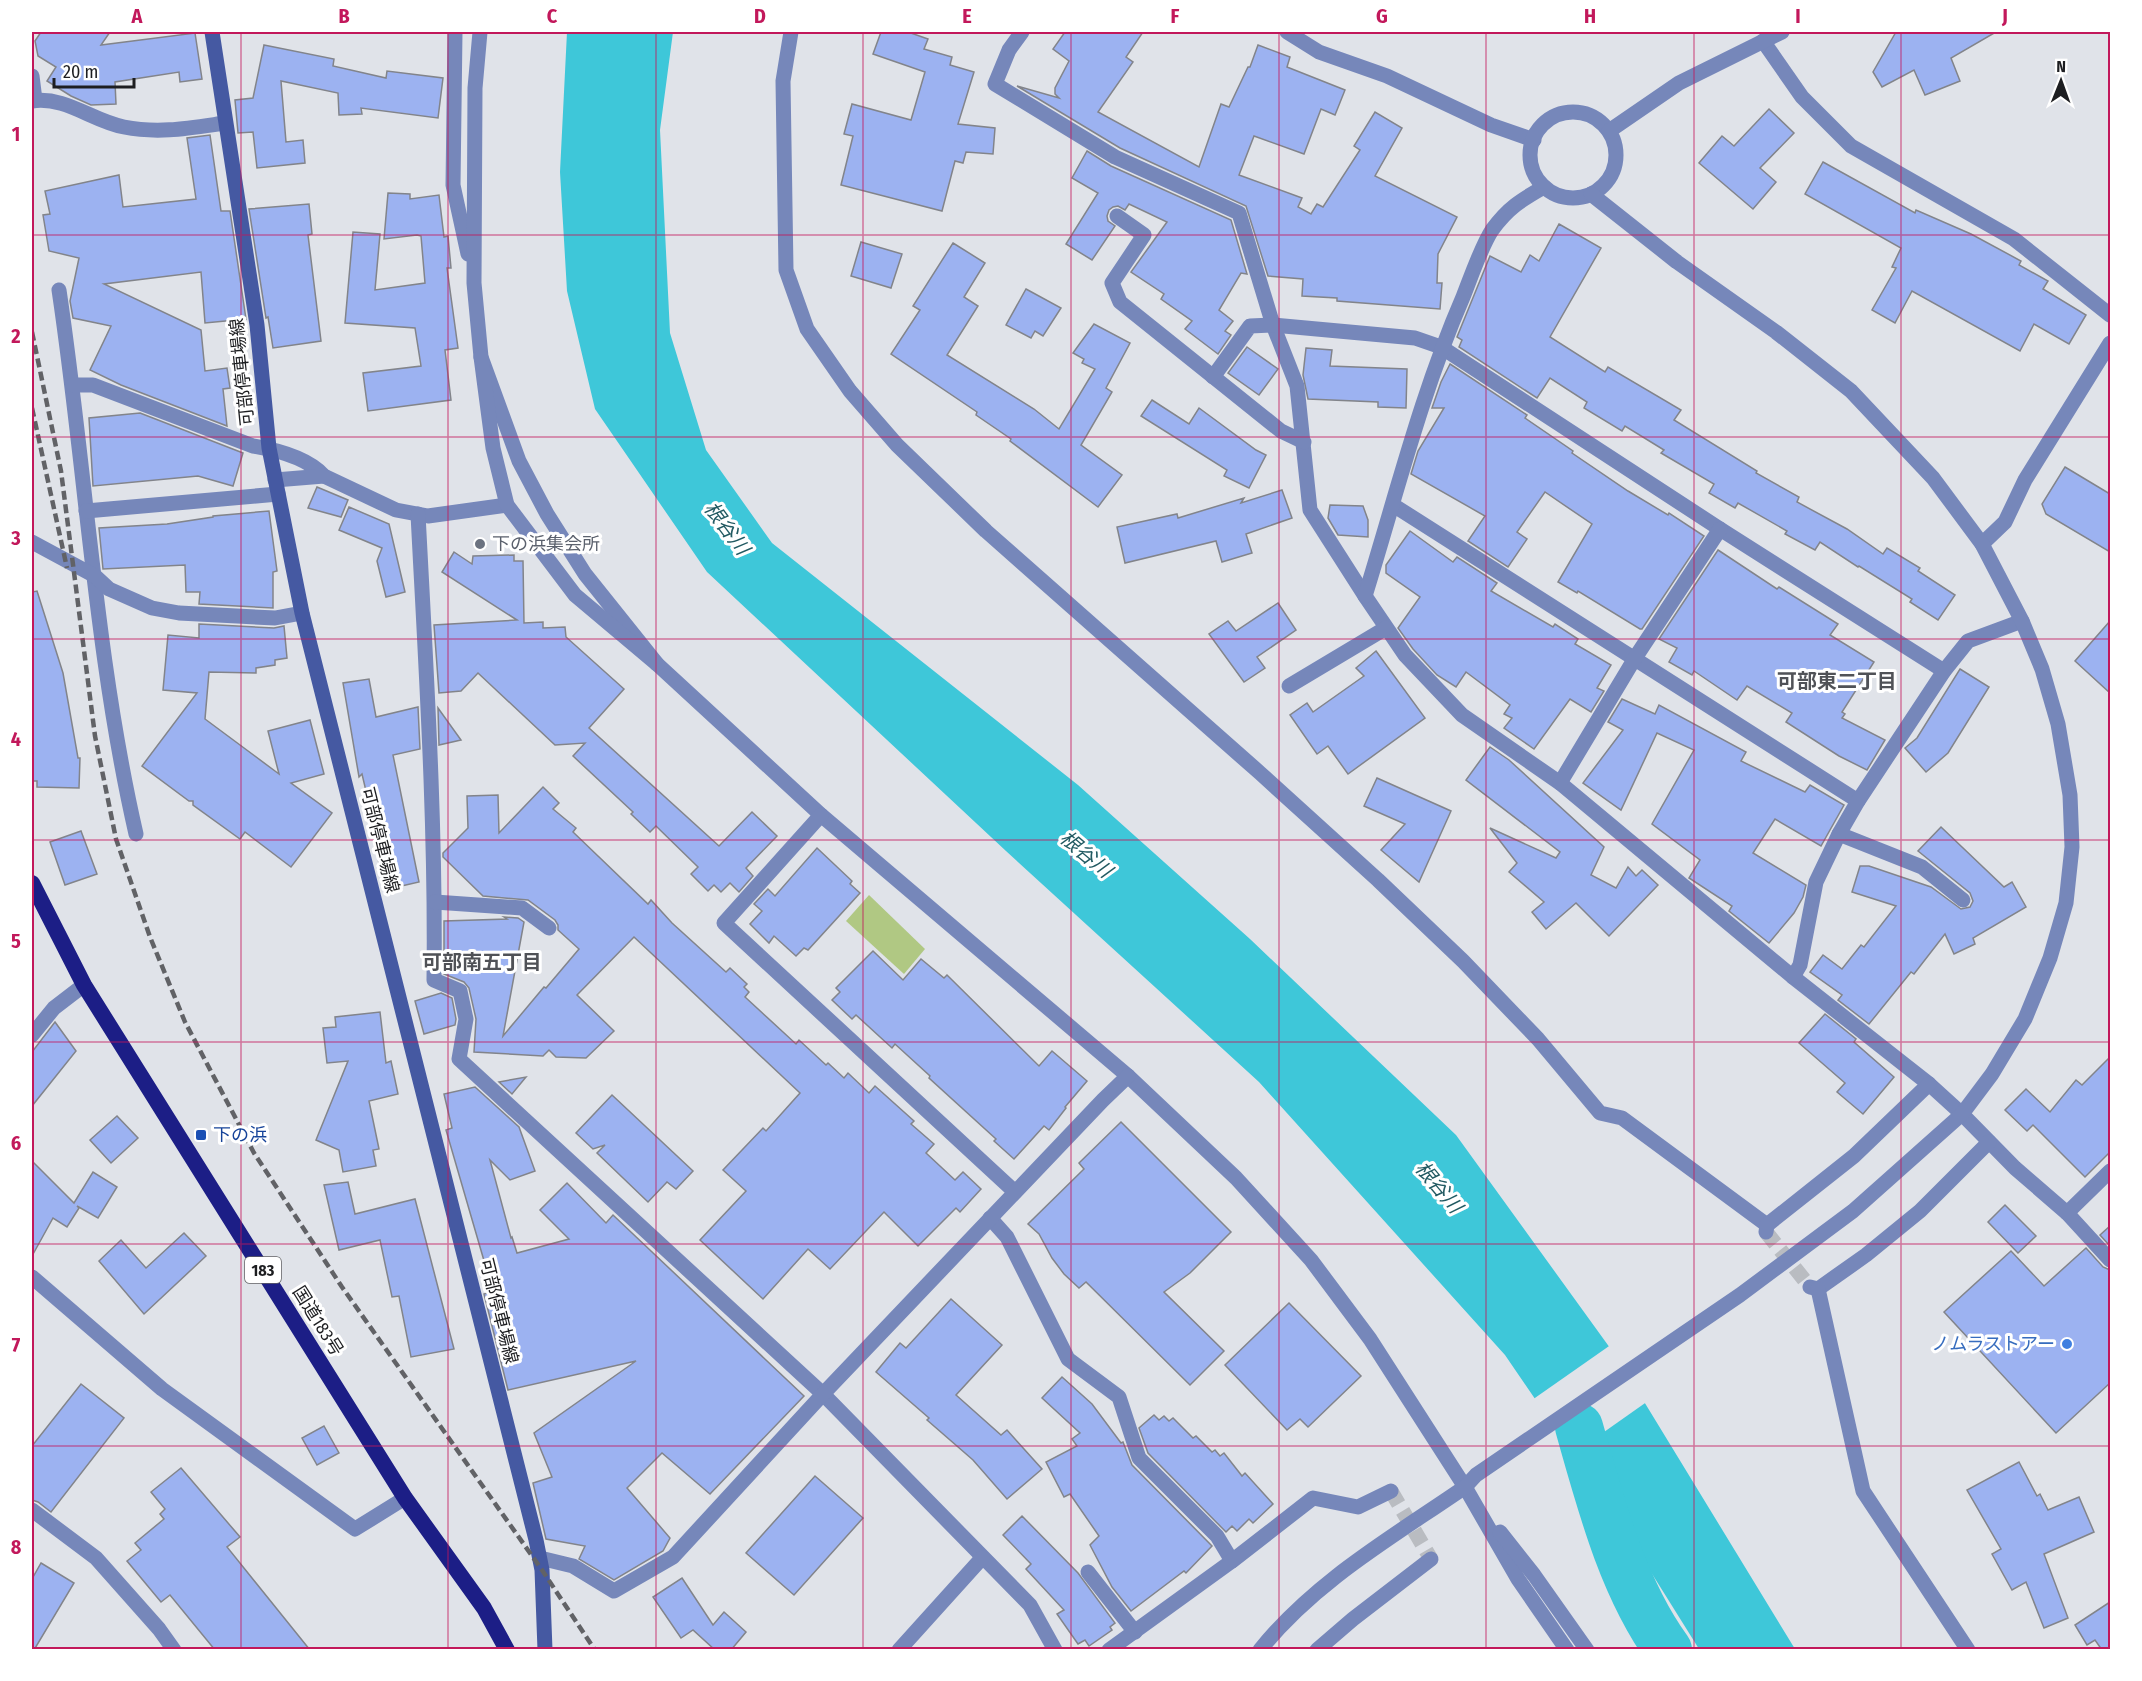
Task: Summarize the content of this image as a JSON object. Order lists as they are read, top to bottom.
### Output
{
  "streets": {
    "highway": ["183", "国道183号"],
    "main road": ["可部停車場線"]
  },
  "districts": ["可部東二丁目", "可部南五丁目"],
  "water": ["根谷川"],
  "places": {
    "other": ["下の浜集会所", "ノムラストアー"],
    "transit": ["下の浜"]
  },
  "scale_bar": "20 m",
  "north": "top",
  "grid": {
    "columns": [
      "A",
      "B",
      "C",
      "D",
      "E",
      "F",
      "G",
      "H",
      "I",
      "J"
    ],
    "rows": [
      "1",
      "2",
      "3",
      "4",
      "5",
      "6",
      "7",
      "8"
    ]
  }
}
